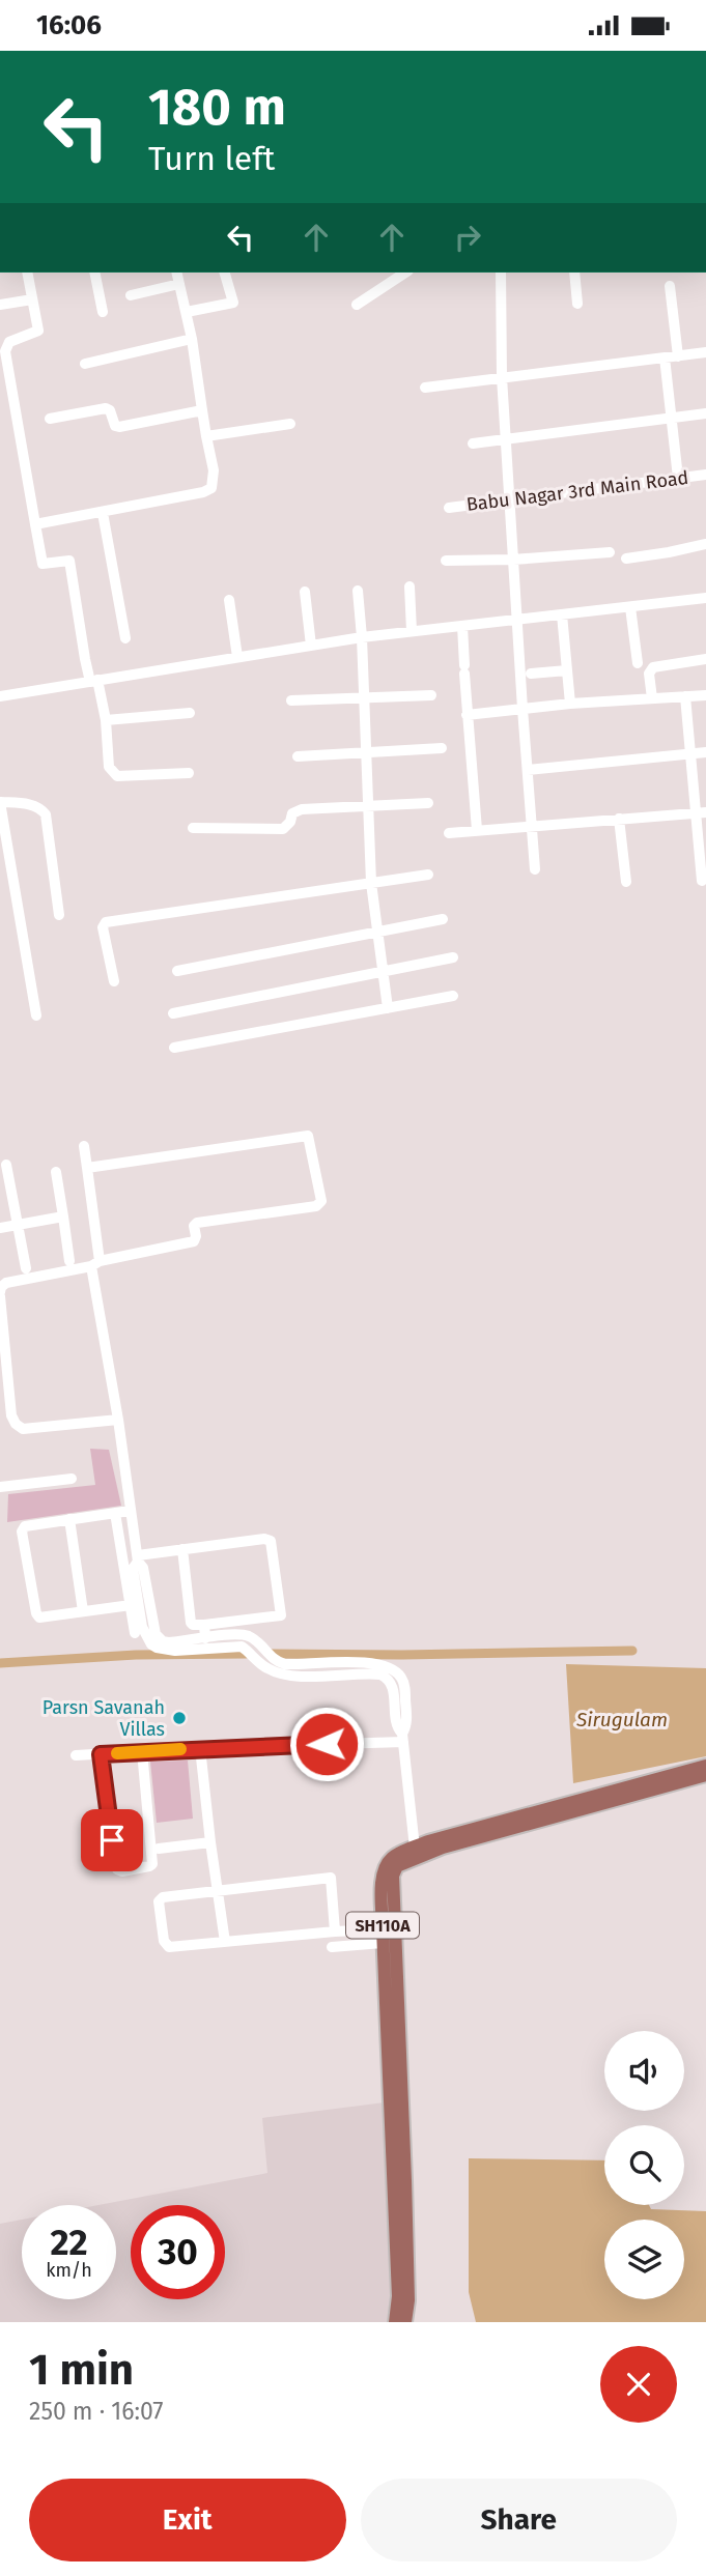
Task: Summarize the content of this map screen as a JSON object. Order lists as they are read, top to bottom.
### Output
{
  "streets": {
    "main road": ["SH110A"],
    "street": ["Babu Nagar 3rd Main Road"]
  },
  "water": ["Sirugulam"],
  "places": ["Parsn Savanah Villas"],
  "page": {
    "status": "16:06",
    "turn": ["180 m", "Turn left"],
    "speed": "22 km/h",
    "limit": "30",
    "heading": ["1 min", "250 m · 16:07"],
    "buttons": ["Exit", "Share"]
  }
}
